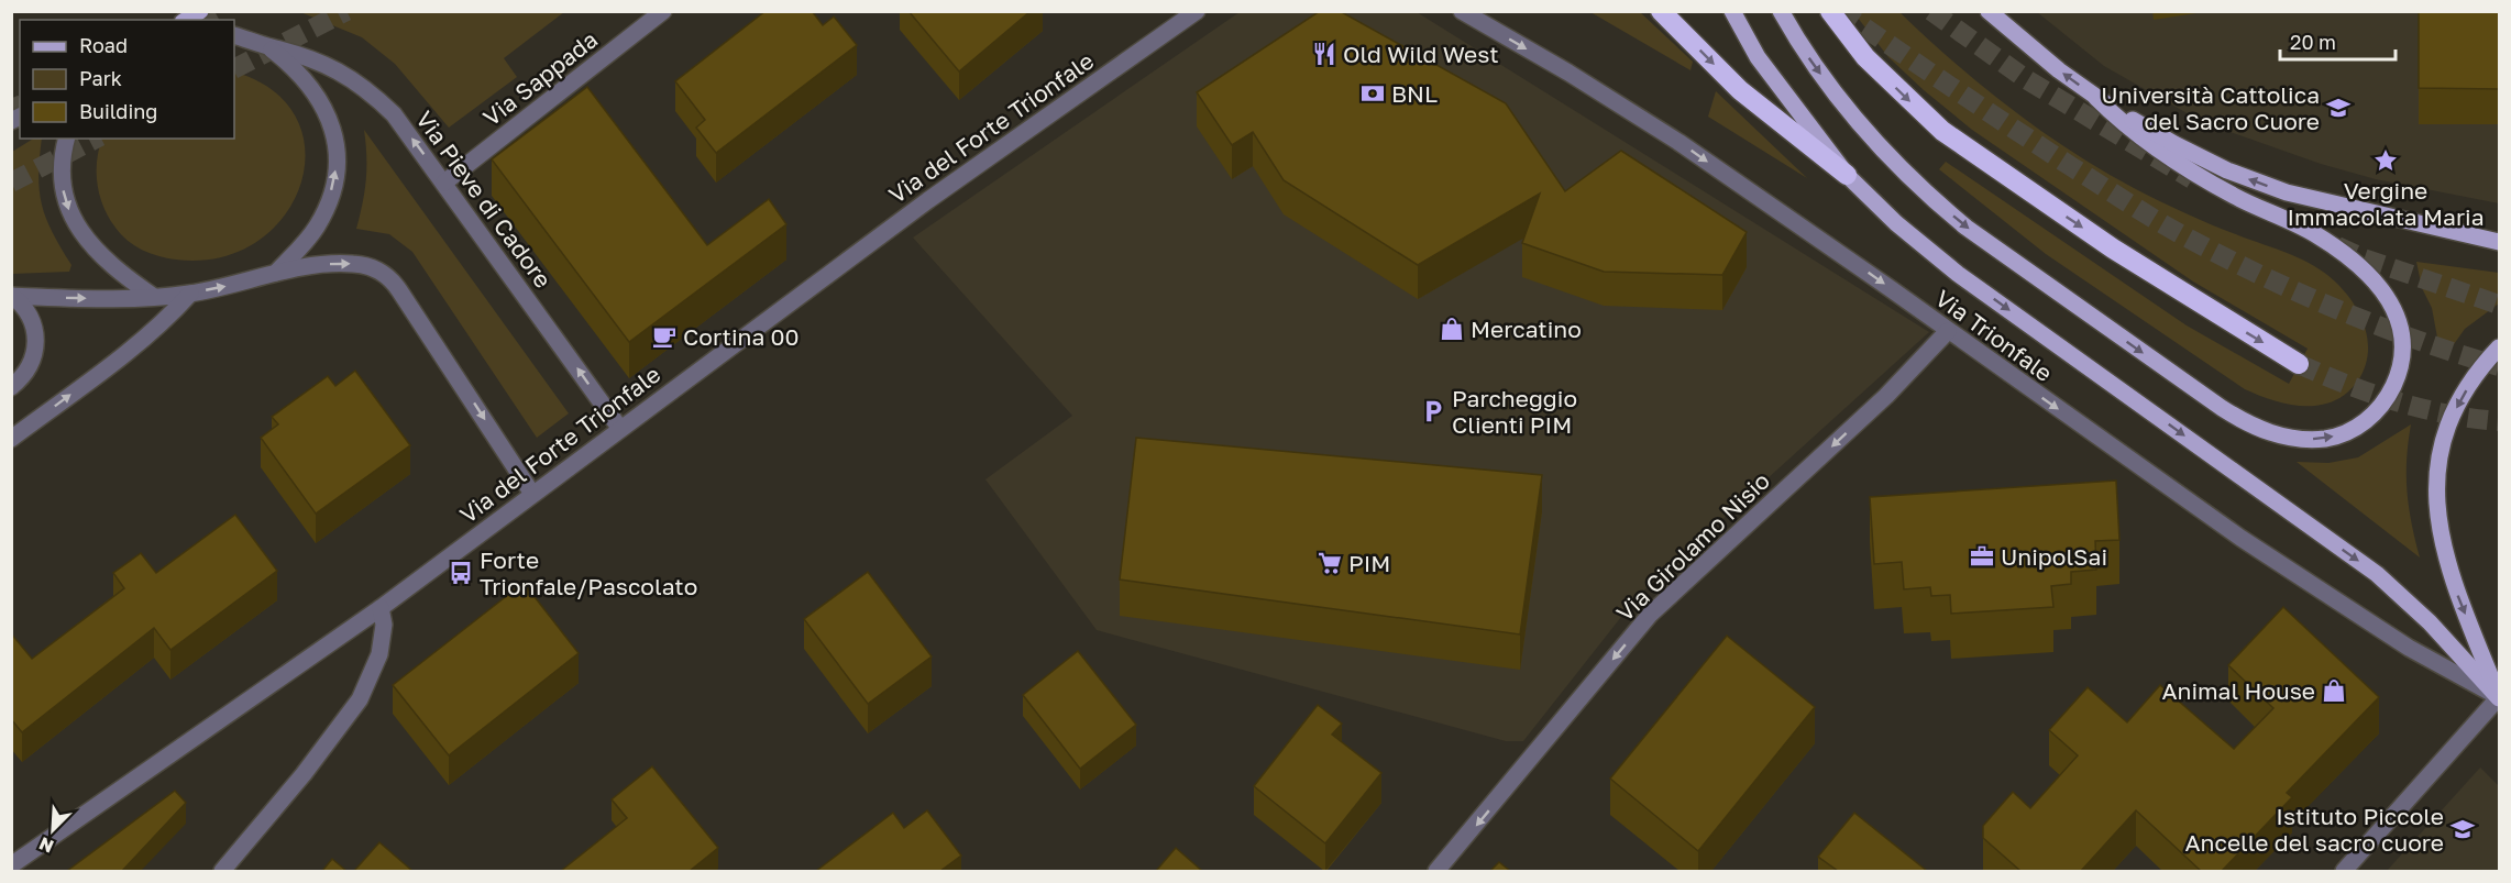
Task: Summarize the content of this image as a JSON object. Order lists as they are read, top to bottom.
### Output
{
  "streets": {
    "main road": ["Via Trionfale"],
    "street": [
      "Via Sappada",
      "Via del Forte Trionfale",
      "Via Pieve di Cadore",
      "Via Girolamo Nisio"
    ]
  },
  "crossings": [
    ["Via Sappada", "Via Pieve di Cadore"],
    ["Via del Forte Trionfale", "Via Pieve di Cadore"],
    ["Via Trionfale", "Via Girolamo Nisio"]
  ],
  "one_way": ["Via Pieve di Cadore", "Via Trionfale", "Via Girolamo Nisio"],
  "places": {
    "restaurant": ["Old Wild West"],
    "bank": ["BNL"],
    "school or university": ["Università Cattolica del Sacro Cuore", "Istituto Piccole Ancelle del sacro cuore"],
    "place": ["Vergine Immacolata Maria"],
    "shop": ["Mercatino", "Animal House"],
    "cafe": ["Cortina 00"],
    "parking": ["Parcheggio Clienti PIM"],
    "office": ["UnipolSai"],
    "supermarket": ["PIM"],
    "bus stop": ["Forte Trionfale/Pascolato"]
  },
  "legend": ["Road", "Park", "Building"],
  "scale_bar": "20 m",
  "north": "bottom left"
}
